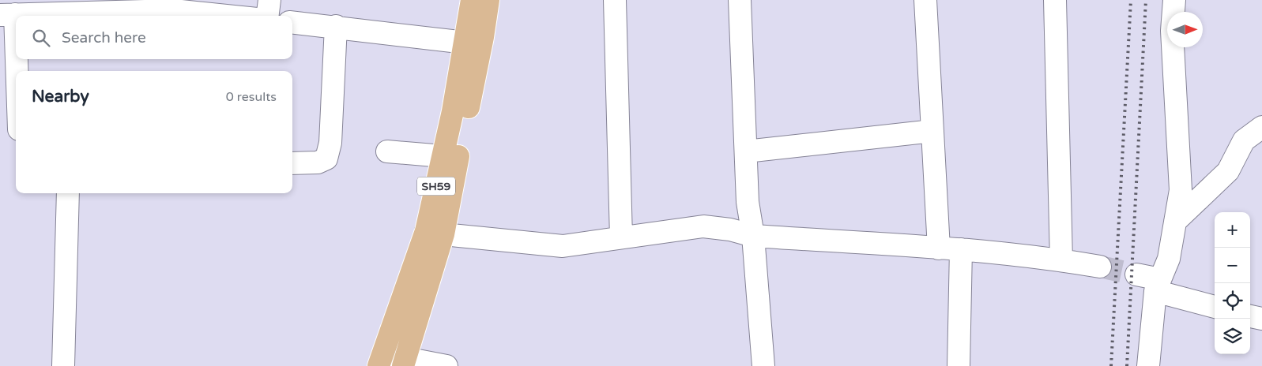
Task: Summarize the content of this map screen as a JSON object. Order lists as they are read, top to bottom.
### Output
{
  "streets": {
    "main road": ["SH59"]
  },
  "north": "right",
  "page": {
    "search": "Search here",
    "heading": ["Nearby", "0 results"],
    "map_buttons": ["+", "−"]
  }
}
